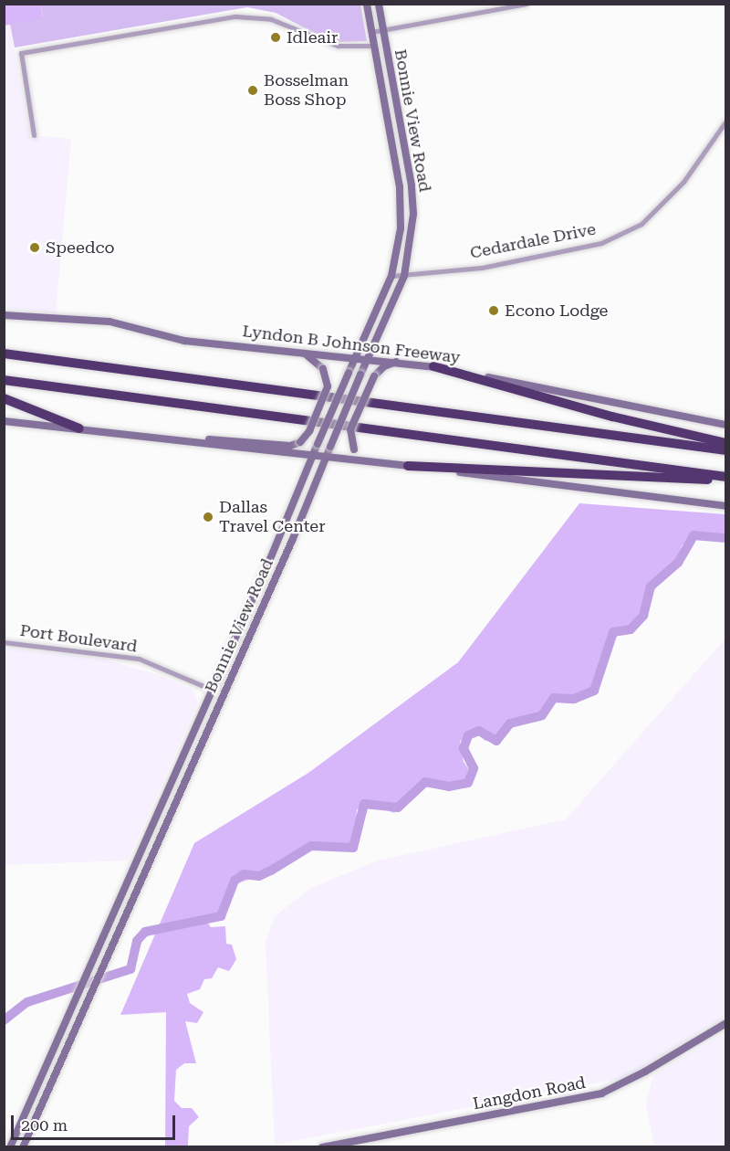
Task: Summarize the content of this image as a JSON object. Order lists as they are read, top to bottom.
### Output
{
  "streets": {
    "main road": ["Bonnie View Road", "Lyndon B Johnson Freeway", "Langdon Road"],
    "street": ["Cedardale Drive", "Port Boulevard"]
  },
  "crossings": [
    ["Bonnie View Road", "Cedardale Drive"],
    ["Bonnie View Road", "Lyndon B Johnson Freeway"],
    ["Bonnie View Road", "Port Boulevard"]
  ],
  "places": [
    "Idleair",
    "Bosselman Boss Shop",
    "Speedco",
    "Econo Lodge",
    "Dallas Travel Center"
  ],
  "scale_bar": "200 m"
}
